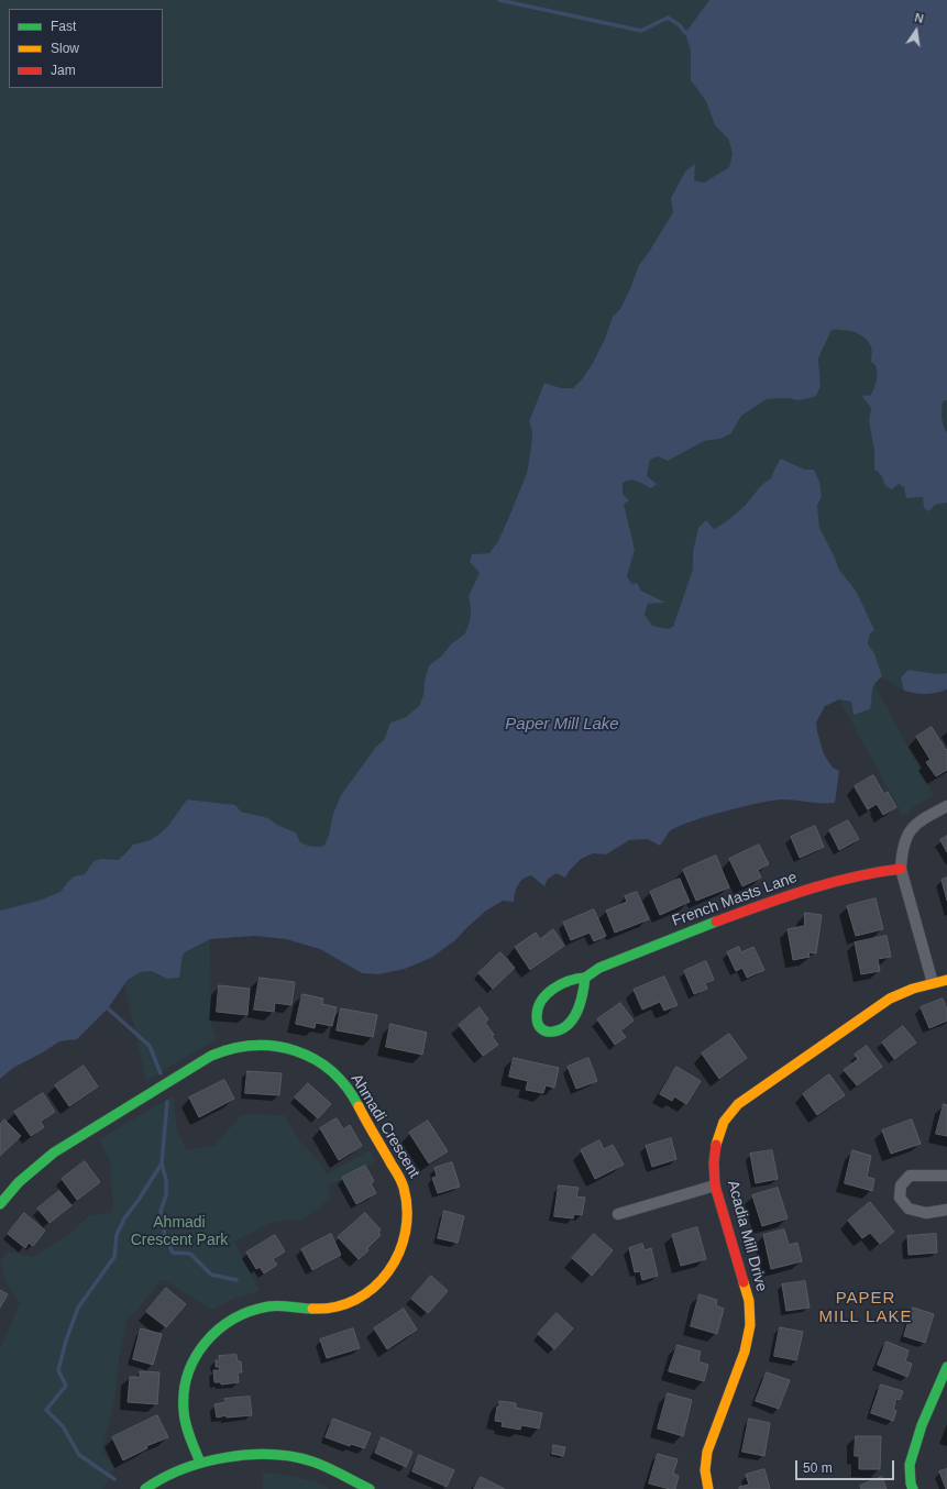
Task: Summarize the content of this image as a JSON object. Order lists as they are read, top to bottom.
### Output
{
  "streets": {
    "street": ["French Masts Lane", "Ahmadi Crescent", "Acadia Mill Drive"]
  },
  "districts": ["PAPER MILL LAKE"],
  "water": ["Paper Mill Lake"],
  "parks": ["Ahmadi Crescent Park"],
  "legend": ["Fast", "Slow", "Jam"],
  "scale_bar": "50 m",
  "north": "top"
}
